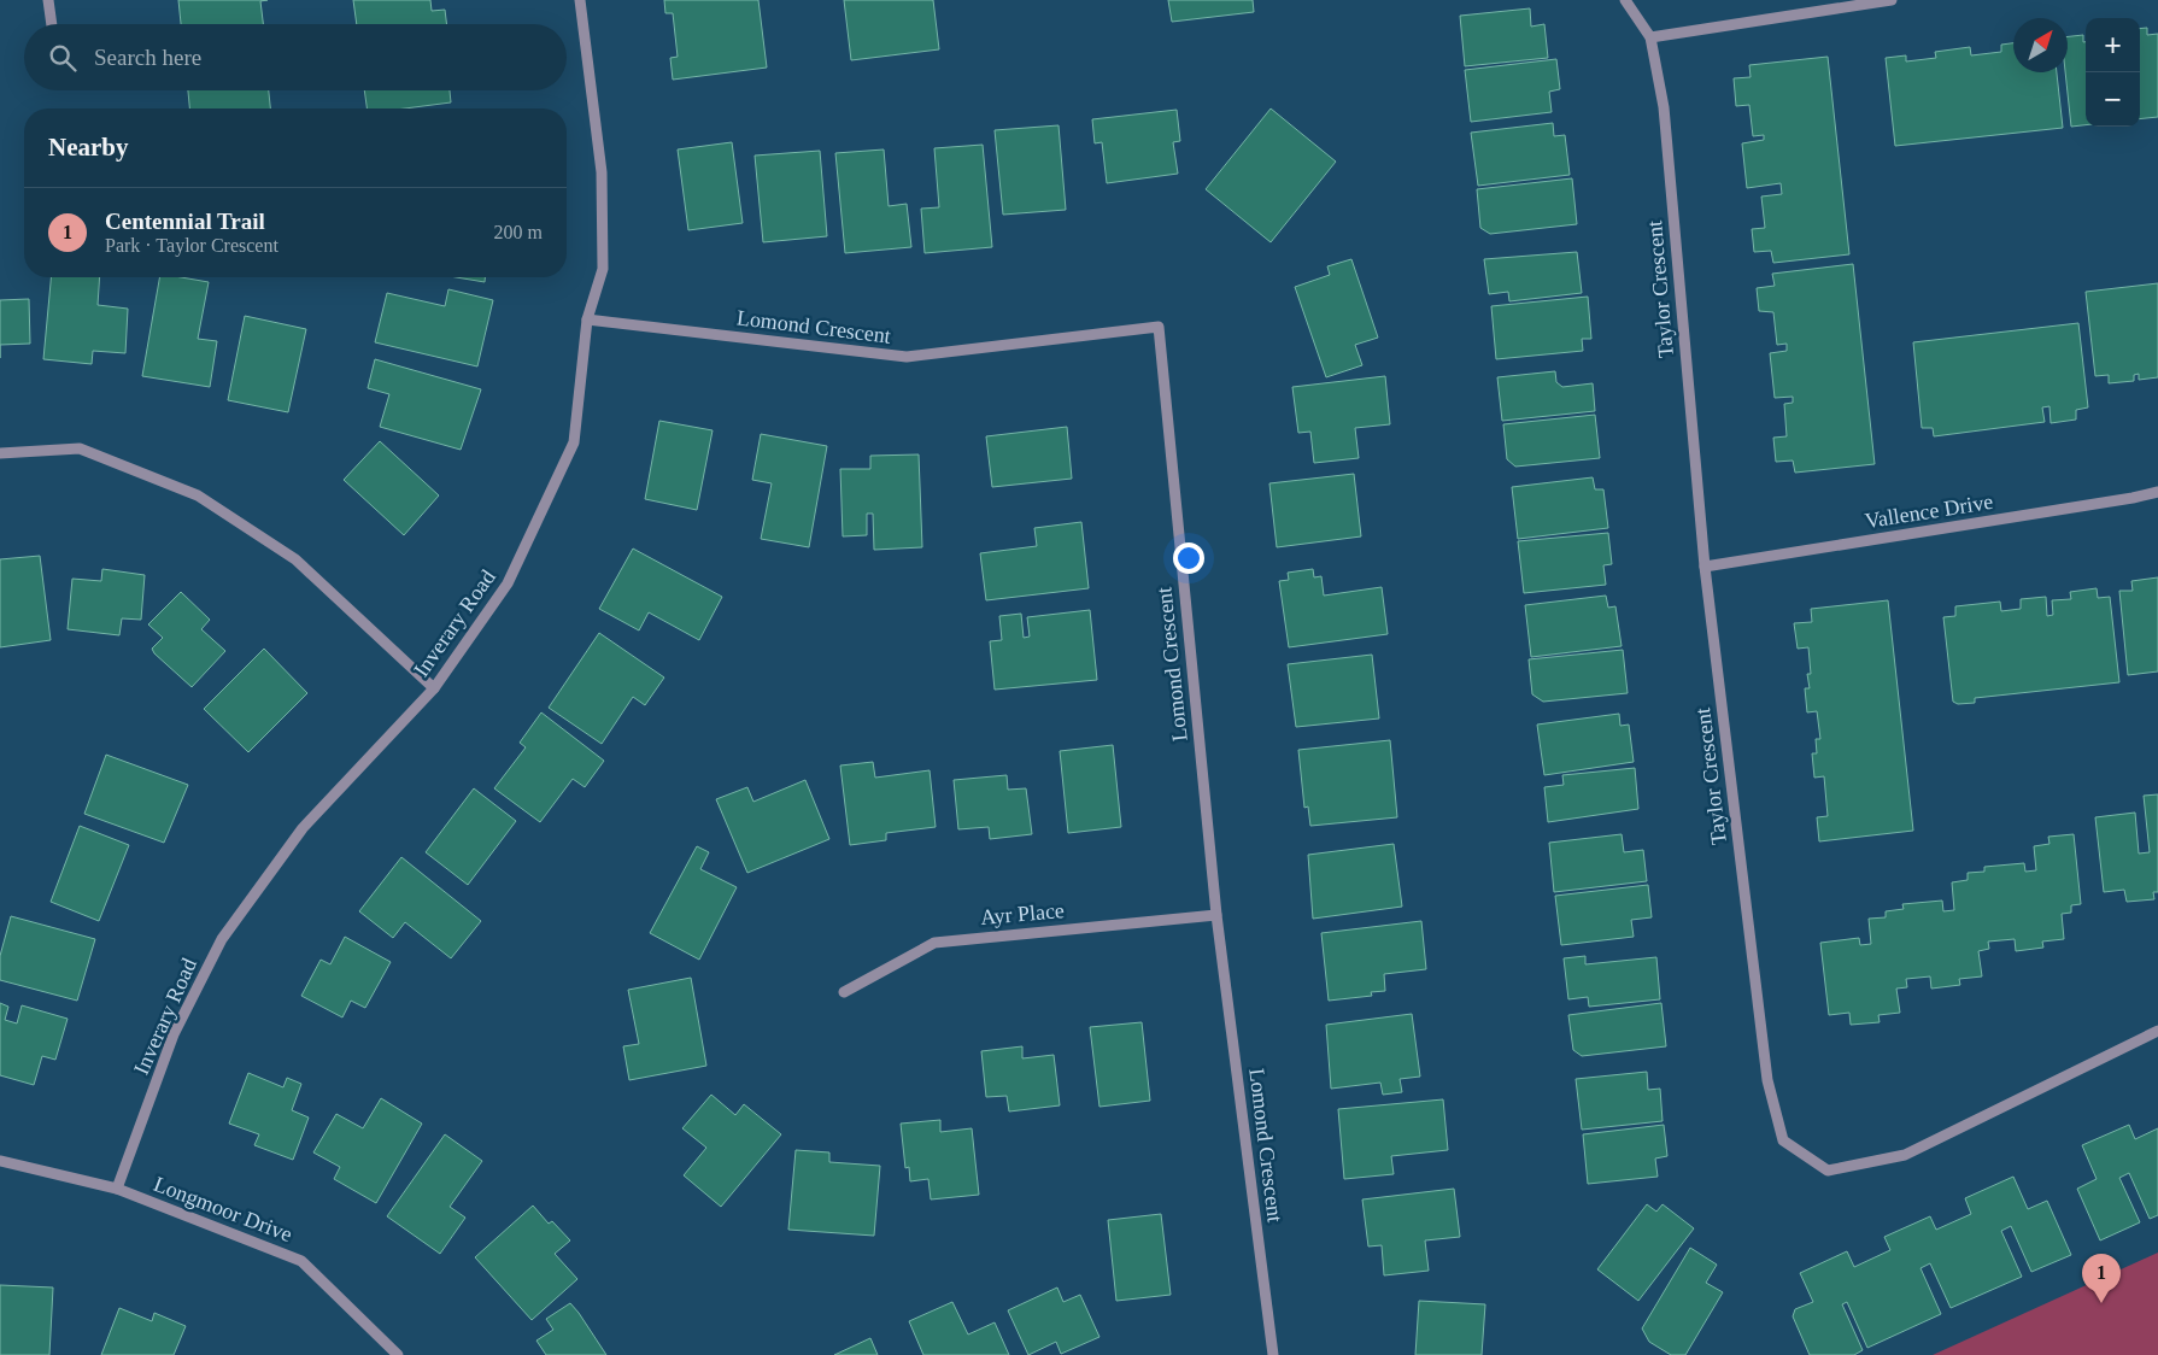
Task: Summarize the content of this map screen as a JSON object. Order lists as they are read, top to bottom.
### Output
{
  "streets": {
    "street": [
      "Taylor Crescent",
      "Lomond Crescent",
      "Vallence Drive",
      "Inverary Road",
      "Ayr Place",
      "Longmoor Drive"
    ]
  },
  "crossings": [
    ["Taylor Crescent", "Vallence Drive"],
    ["Lomond Crescent", "Inverary Road"],
    ["Lomond Crescent", "Ayr Place"],
    ["Inverary Road", "Longmoor Drive"]
  ],
  "north": "top right",
  "page": {
    "map_buttons": ["+", "−"],
    "search": "Search here",
    "heading": "Nearby",
    "list": [
      {
        "mark": "1",
        "name": "Centennial Trail",
        "note": "Park · Taylor Crescent",
        "value": "200 m"
      }
    ],
    "pins": "1"
  }
}
